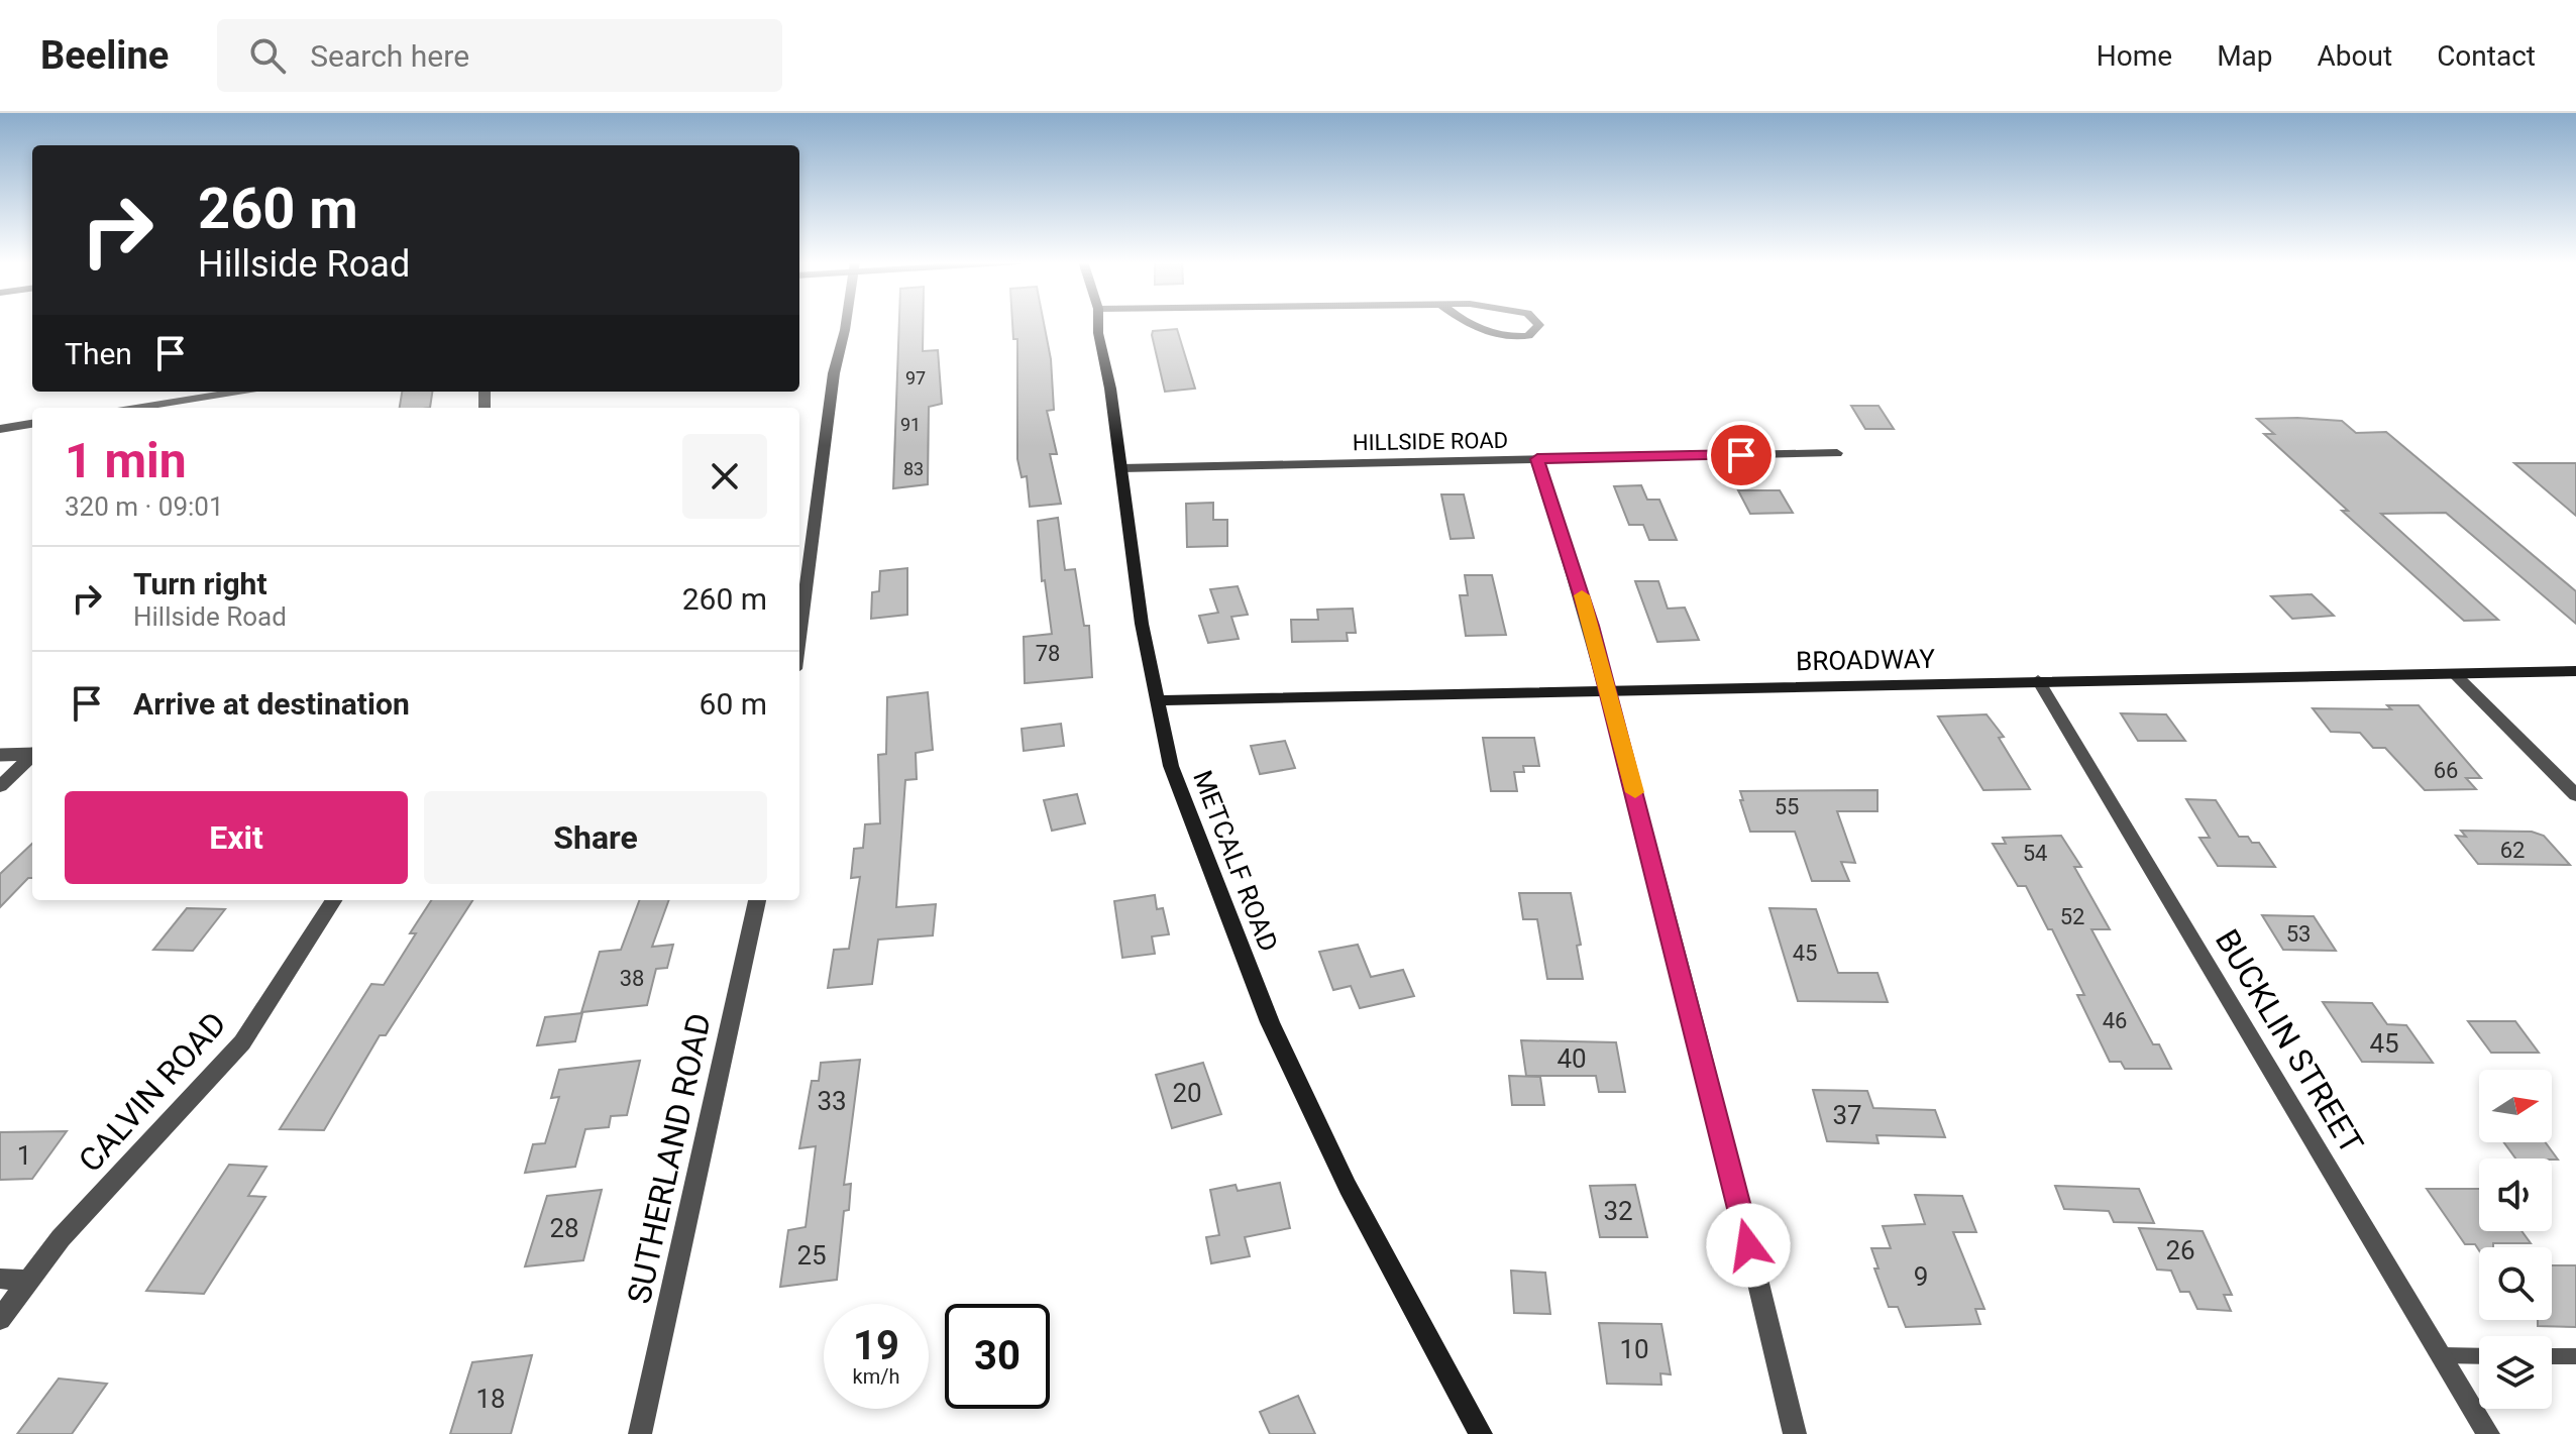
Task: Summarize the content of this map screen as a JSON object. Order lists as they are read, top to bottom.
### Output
{
  "streets": {
    "street": [
      "HILLSIDE ROAD",
      "BROADWAY",
      "METCALF ROAD",
      "BUCKLIN STREET",
      "CALVIN ROAD",
      "SUTHERLAND ROAD"
    ]
  },
  "crossings": [
    ["HILLSIDE ROAD", "METCALF ROAD"],
    ["BROADWAY", "METCALF ROAD"],
    ["BROADWAY", "BUCKLIN STREET"]
  ],
  "house_numbers": [
    "97",
    "91",
    "83",
    "78",
    "66",
    "55",
    "62",
    "54",
    "52",
    "53",
    "45",
    "38",
    "46",
    "45",
    "40",
    "20",
    "33",
    "37",
    "1",
    "32",
    "28",
    "26",
    "25",
    "9",
    "10",
    "18"
  ],
  "north": "right",
  "page": {
    "header": "Beeline",
    "search": "Search here",
    "nav": [
      "Home",
      "Map",
      "About",
      "Contact"
    ],
    "turn": ["260 m", "Hillside Road"],
    "then": "Then",
    "heading": ["1 min", "320 m · 09:01"],
    "list": [
      {
        "name": "Turn right",
        "note": "Hillside Road",
        "value": "260 m"
      },
      {
        "name": "Arrive at destination",
        "value": "60 m"
      }
    ],
    "buttons": ["Exit", "Share"],
    "speed": "19 km/h",
    "limit": "30"
  }
}
